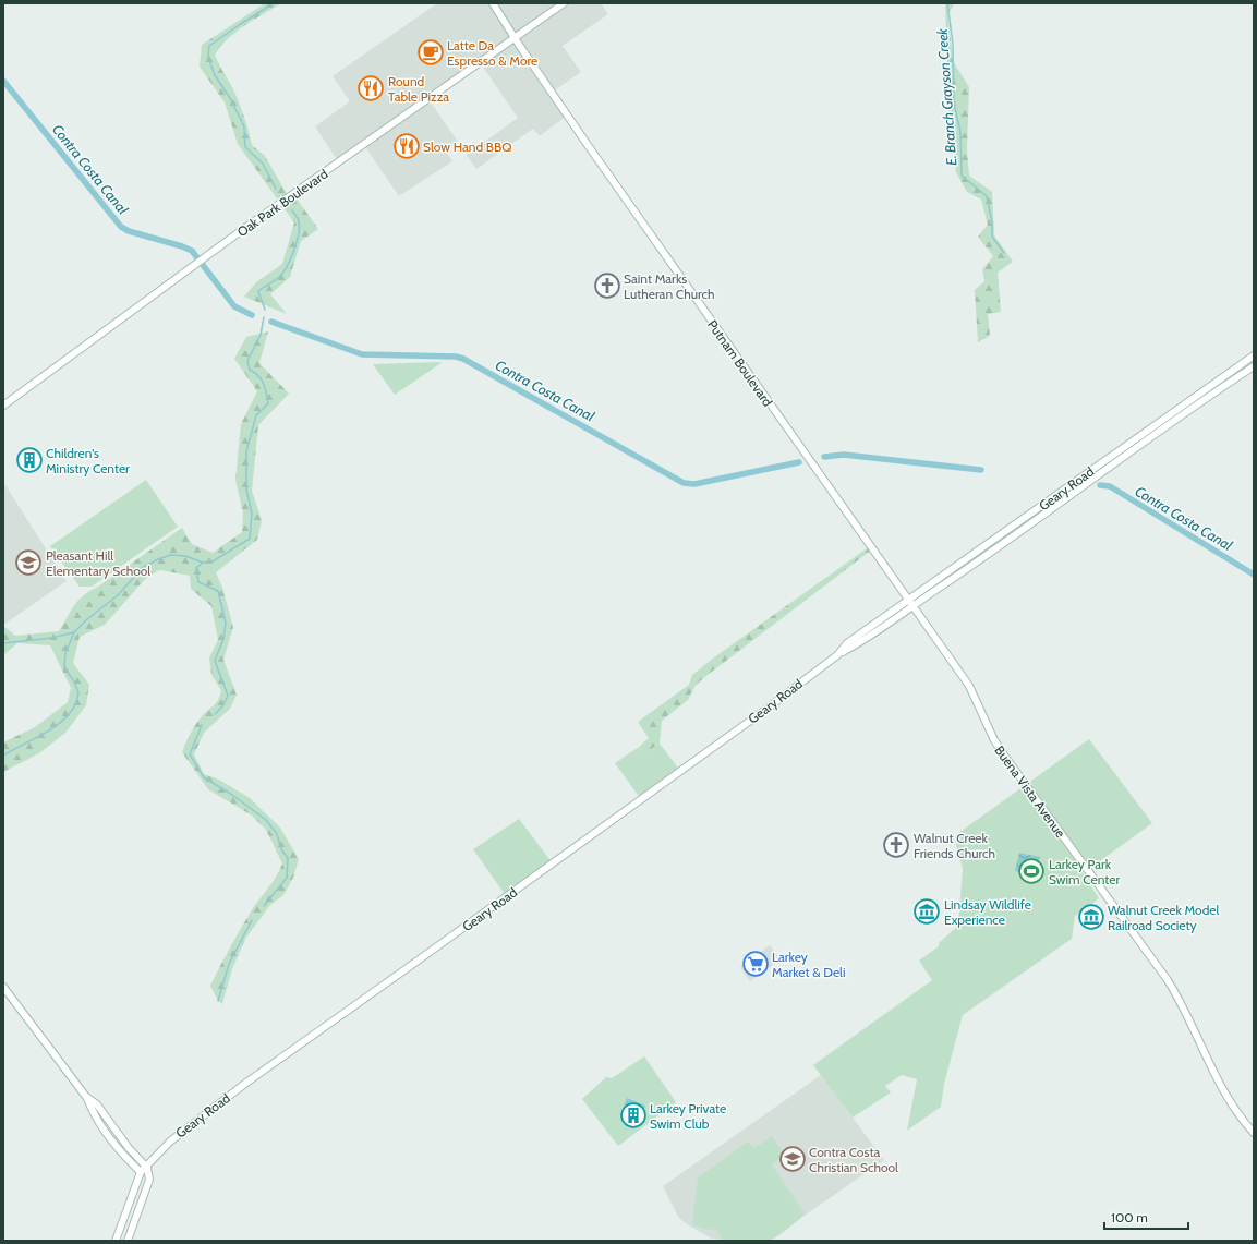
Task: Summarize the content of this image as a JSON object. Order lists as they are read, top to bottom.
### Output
{
  "streets": {
    "street": [
      "Oak Park Boulevard",
      "Putnam Boulevard",
      "Geary Road",
      "Buena Vista Avenue"
    ]
  },
  "crossings": [
    ["Oak Park Boulevard", "Putnam Boulevard"],
    ["Putnam Boulevard", "Geary Road"],
    ["Putnam Boulevard", "Buena Vista Avenue"],
    ["Geary Road", "Buena Vista Avenue"]
  ],
  "water": ["E. Branch Grayson Creek", "Contra Costa Canal"],
  "places": {
    "cafe": ["Latte Da Espresso & More"],
    "restaurant": ["Round Table Pizza", "Slow Hand BBQ"],
    "church": ["Saint Marks Lutheran Church", "Walnut Creek Friends Church"],
    "building": ["Children's Ministry Center", "Larkey Private Swim Club"],
    "school or university": ["Pleasant Hill Elementary School", "Contra Costa Christian School"],
    "sports": ["Larkey Park Swim Center"],
    "museum": ["Lindsay Wildlife Experience", "Walnut Creek Model Railroad Society"],
    "supermarket": ["Larkey Market & Deli"]
  },
  "scale_bar": "100 m"
}
